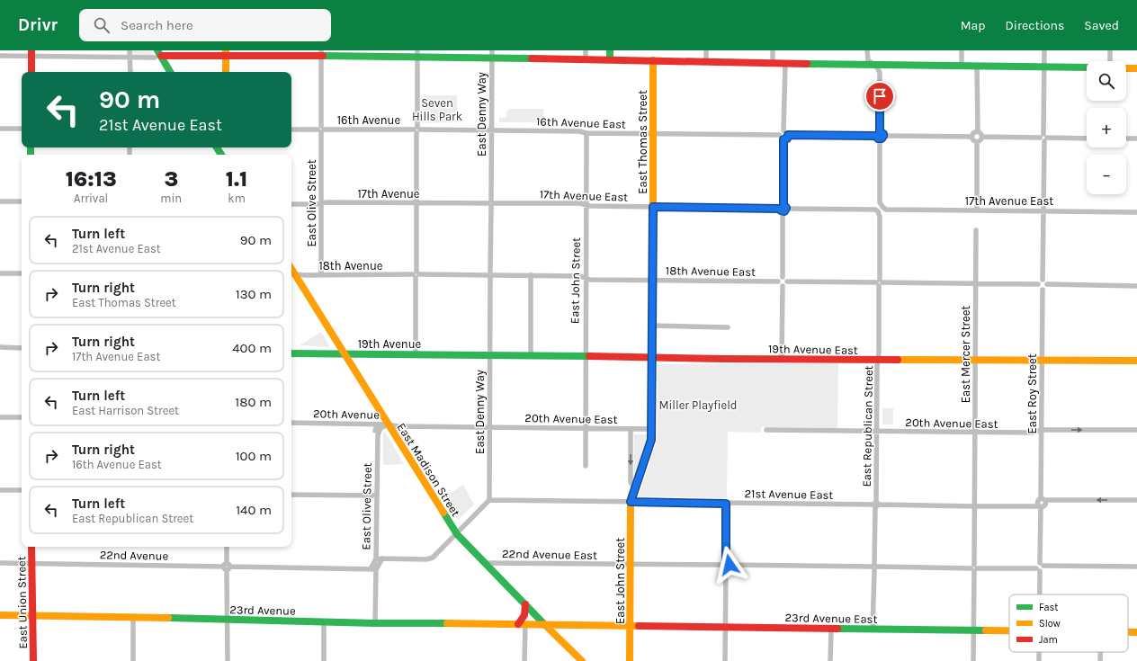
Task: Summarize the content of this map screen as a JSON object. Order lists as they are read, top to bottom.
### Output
{
  "streets": {
    "street": [
      "East Denny Way",
      "16th Avenue",
      "16th Avenue East",
      "East Thomas Street",
      "17th Avenue",
      "17th Avenue East",
      "East Olive Street",
      "18th Avenue",
      "18th Avenue East",
      "East John Street",
      "19th Avenue",
      "19th Avenue East",
      "East Mercer Street",
      "East Roy Street",
      "20th Avenue",
      "20th Avenue East",
      "East Republican Street",
      "East Madison Street",
      "21st Avenue East",
      "22nd Avenue East",
      "22nd Avenue",
      "East Union Street",
      "23rd Avenue",
      "23rd Avenue East"
    ]
  },
  "crossings": [
    ["East Denny Way", "16th Avenue"],
    ["East Denny Way", "16th Avenue East"],
    ["East Denny Way", "17th Avenue"],
    ["East Denny Way", "17th Avenue East"],
    ["East Denny Way", "18th Avenue"],
    ["East Denny Way", "18th Avenue East"],
    ["East Denny Way", "19th Avenue"],
    ["East Denny Way", "19th Avenue East"],
    ["East Denny Way", "20th Avenue"],
    ["East Denny Way", "20th Avenue East"],
    ["East Denny Way", "21st Avenue East"],
    ["16th Avenue", "16th Avenue East"],
    ["16th Avenue", "East Olive Street"],
    ["16th Avenue East", "East Thomas Street"],
    ["16th Avenue East", "East John Street"],
    ["East Thomas Street", "17th Avenue East"],
    ["East Thomas Street", "18th Avenue East"],
    ["East Thomas Street", "East John Street"],
    ["East Thomas Street", "19th Avenue East"],
    ["East Thomas Street", "20th Avenue East"],
    ["East Thomas Street", "21st Avenue East"],
    ["17th Avenue", "17th Avenue East"],
    ["17th Avenue", "East Olive Street"],
    ["17th Avenue East", "East John Street"],
    ["17th Avenue East", "East Republican Street"],
    ["East Olive Street", "18th Avenue"],
    ["East Olive Street", "20th Avenue"],
    ["East Olive Street", "East Madison Street"],
    ["East Olive Street", "22nd Avenue"],
    ["East Olive Street", "23rd Avenue"],
    ["18th Avenue", "18th Avenue East"],
    ["18th Avenue", "East Madison Street"],
    ["18th Avenue East", "East John Street"],
    ["East John Street", "19th Avenue East"],
    ["East John Street", "20th Avenue East"],
    ["East John Street", "21st Avenue East"],
    ["East John Street", "22nd Avenue East"],
    ["East John Street", "23rd Avenue East"],
    ["19th Avenue", "19th Avenue East"],
    ["19th Avenue", "East Madison Street"],
    ["19th Avenue East", "East Mercer Street"],
    ["19th Avenue East", "East Roy Street"],
    ["19th Avenue East", "East Republican Street"],
    ["East Mercer Street", "20th Avenue East"],
    ["East Mercer Street", "21st Avenue East"],
    ["East Mercer Street", "22nd Avenue East"],
    ["East Mercer Street", "23rd Avenue East"],
    ["East Roy Street", "20th Avenue East"],
    ["20th Avenue", "20th Avenue East"],
    ["20th Avenue", "East Madison Street"],
    ["20th Avenue East", "East Republican Street"],
    ["East Republican Street", "21st Avenue East"],
    ["East Republican Street", "22nd Avenue East"],
    ["East Republican Street", "23rd Avenue East"],
    ["East Madison Street", "22nd Avenue East"],
    ["East Madison Street", "23rd Avenue East"],
    ["22nd Avenue", "East Union Street"],
    ["East Union Street", "23rd Avenue"],
    ["23rd Avenue", "23rd Avenue East"]
  ],
  "parks": ["Seven Hills Park", "Miller Playfield"],
  "legend": ["Fast", "Slow", "Jam"],
  "page": {
    "header": "Drivr",
    "search": "Search here",
    "nav": ["Map", "Directions", "Saved"],
    "map_buttons": ["+", "−"],
    "turn": ["90 m", "21st Avenue East"],
    "eta": [
      "16:13",
      "Arrival",
      "3",
      "min",
      "1.1",
      "km"
    ],
    "list": [
      {
        "name": "Turn left",
        "note": "21st Avenue East",
        "value": "90 m"
      },
      {
        "name": "Turn right",
        "note": "East Thomas Street",
        "value": "130 m"
      },
      {
        "name": "Turn right",
        "note": "17th Avenue East",
        "value": "400 m"
      },
      {
        "name": "Turn left",
        "note": "East Harrison Street",
        "value": "180 m"
      },
      {
        "name": "Turn right",
        "note": "16th Avenue East",
        "value": "100 m"
      },
      {
        "name": "Turn left",
        "note": "East Republican Street",
        "value": "140 m"
      }
    ]
  }
}
